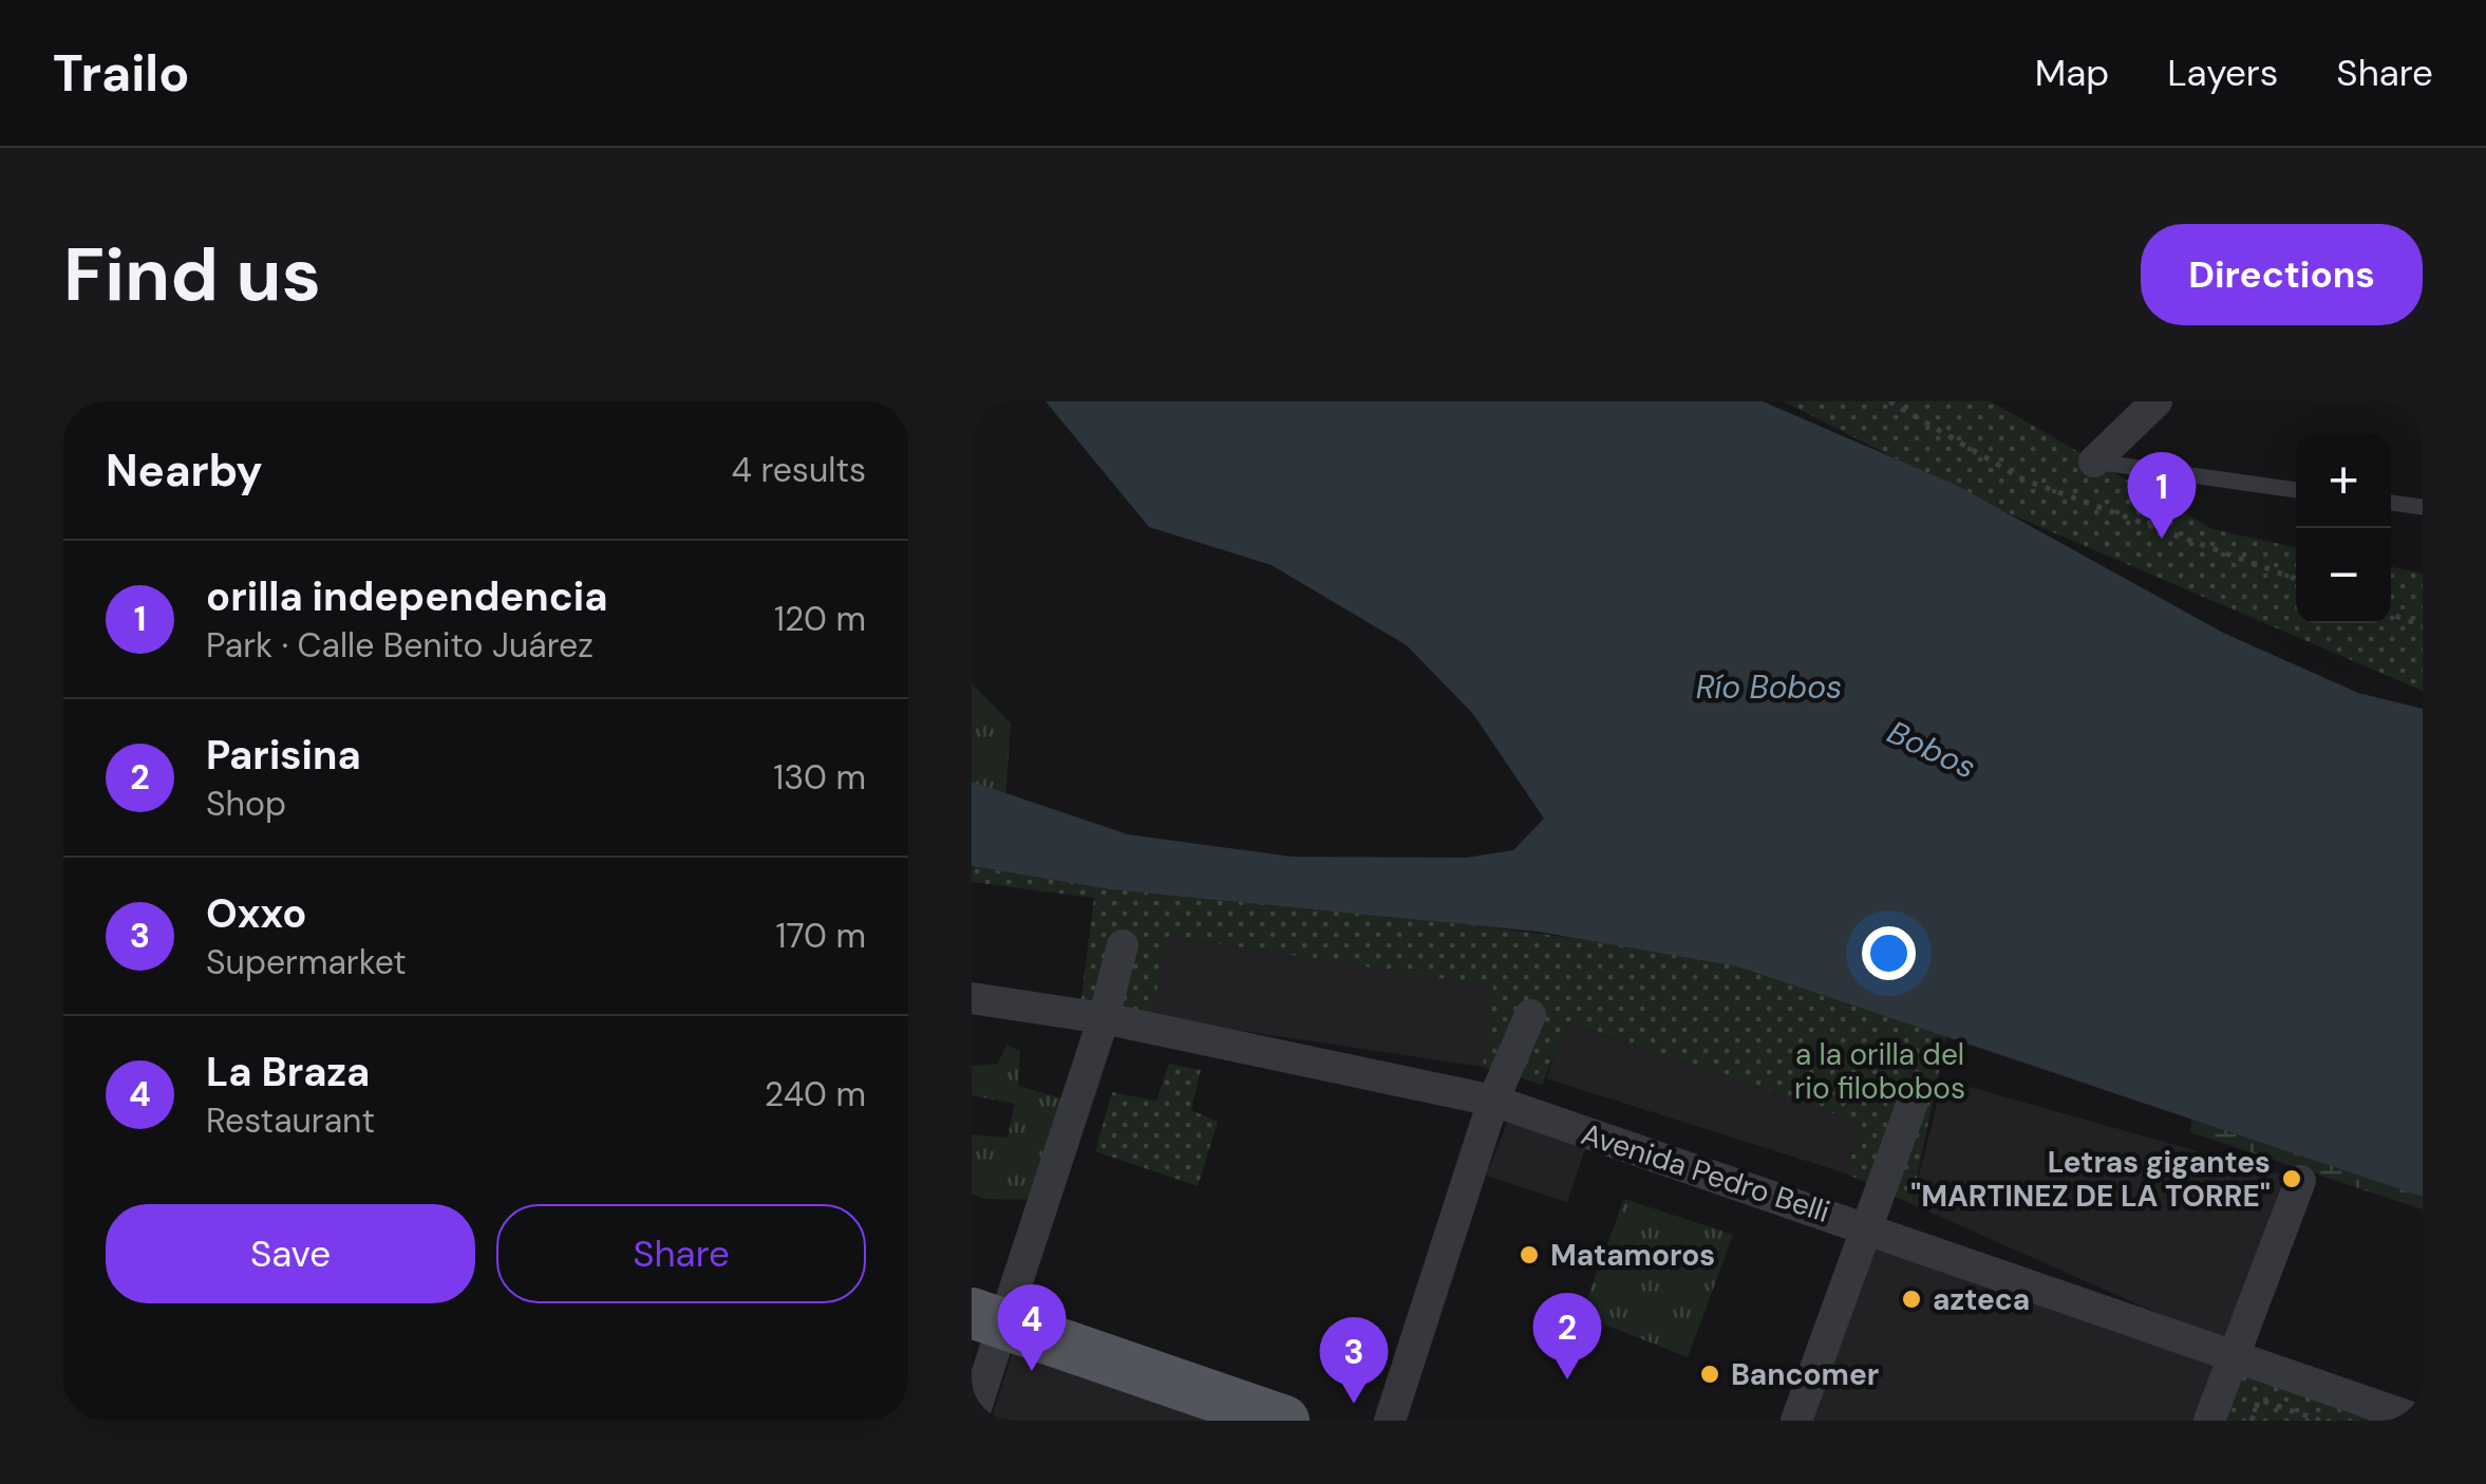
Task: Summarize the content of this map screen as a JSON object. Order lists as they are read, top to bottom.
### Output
{
  "streets": {
    "street": ["Avenida Pedro Belli"]
  },
  "water": ["Río Bobos", "Bobos"],
  "parks": ["a la orilla del rio filobobos"],
  "places": [
    "Letras gigantes \"MARTINEZ DE LA TORRE\"",
    "Matamoros",
    "azteca",
    "Bancomer"
  ],
  "page": {
    "header": "Trailo",
    "nav": ["Map", "Layers", "Share"],
    "buttons": [
      "Directions",
      ["Save", "Share"]
    ],
    "title": "Find us",
    "heading": ["Nearby", "4 results"],
    "map_buttons": ["+", "−"],
    "pins": [
      "1",
      "4",
      "2",
      "3"
    ],
    "list": [
      {
        "mark": "1",
        "name": "orilla independencia",
        "note": "Park · Calle Benito Juárez",
        "value": "120 m"
      },
      {
        "mark": "2",
        "name": "Parisina",
        "note": "Shop",
        "value": "130 m"
      },
      {
        "mark": "3",
        "name": "Oxxo",
        "note": "Supermarket",
        "value": "170 m"
      },
      {
        "mark": "4",
        "name": "La Braza",
        "note": "Restaurant",
        "value": "240 m"
      }
    ]
  }
}
